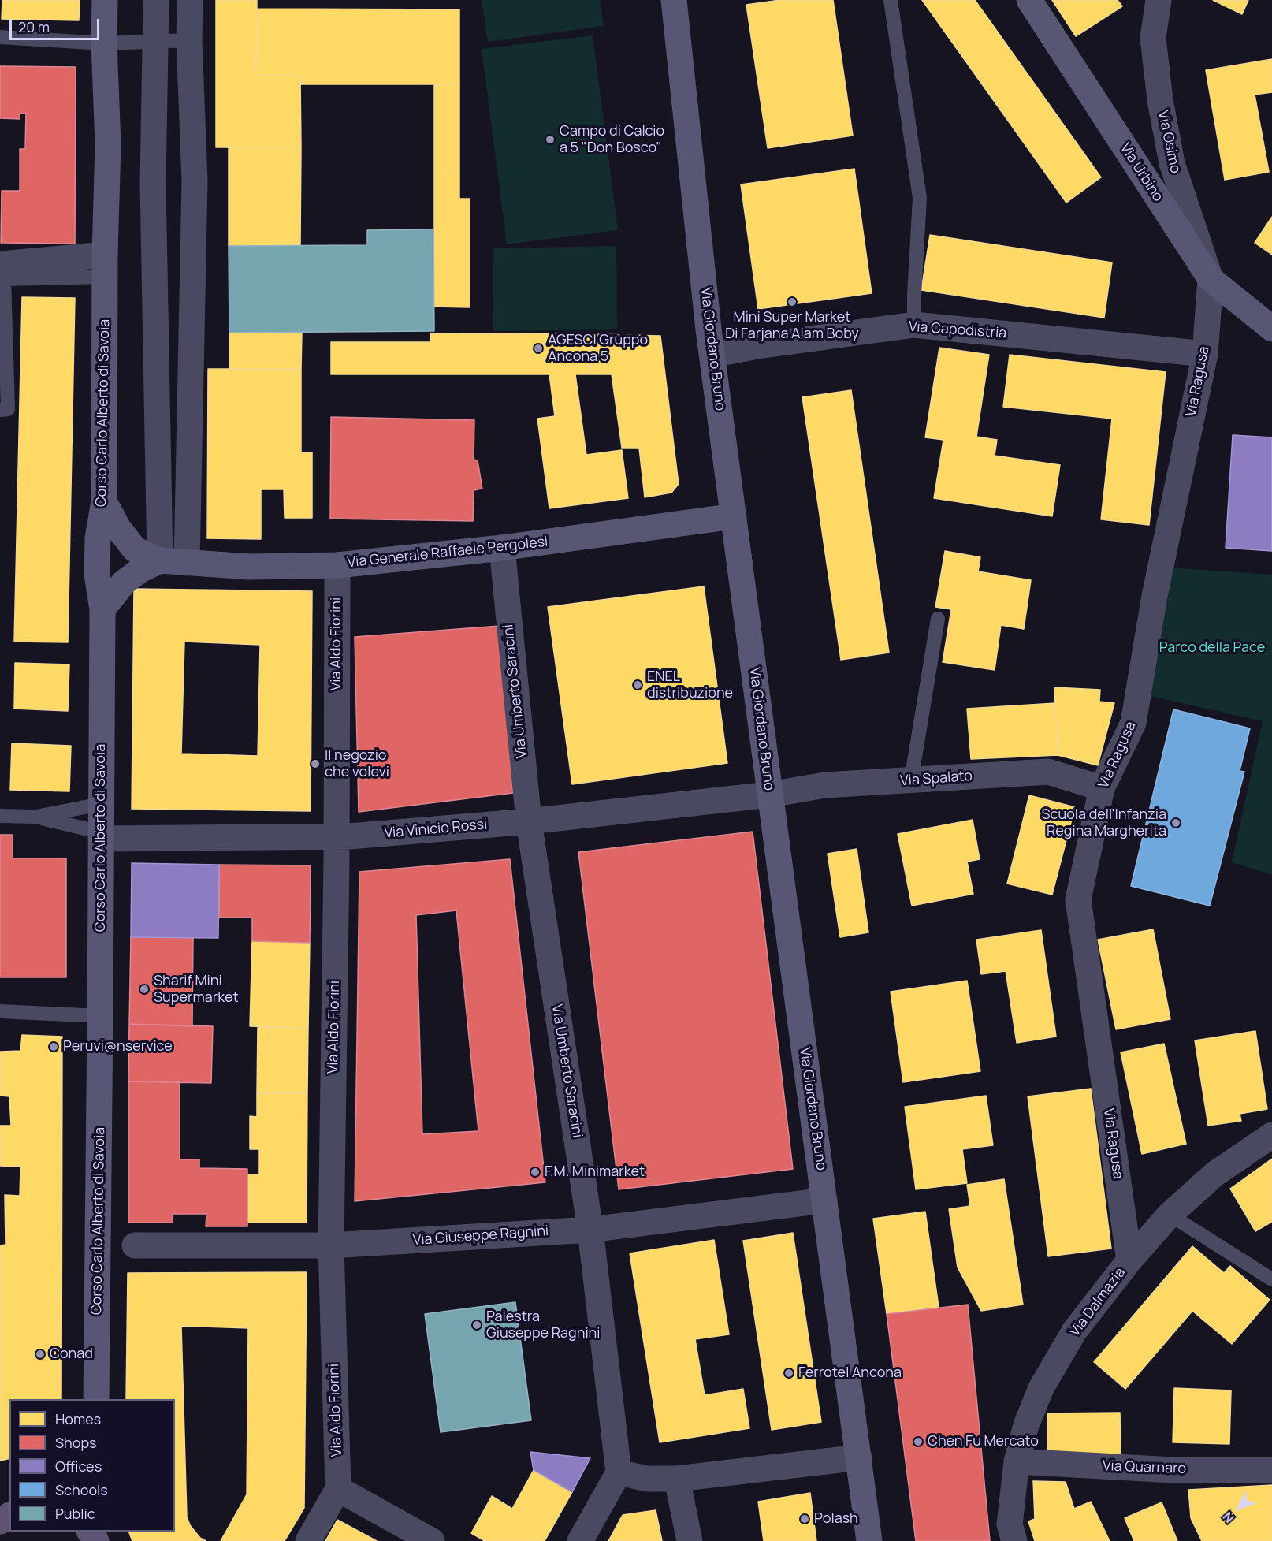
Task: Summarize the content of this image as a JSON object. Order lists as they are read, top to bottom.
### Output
{
  "streets": {
    "main road": [
      "Via Urbino",
      "Via Giordano Bruno",
      "Corso Carlo Alberto di Savoia",
      "Via Generale Raffaele Pergolesi"
    ],
    "street": [
      "Via Osimo",
      "Via Capodistria",
      "Via Ragusa",
      "Via Aldo Fiorini",
      "Via Umberto Saracini",
      "Via Spalato",
      "Via Vinicio Rossi",
      "Via Giuseppe Ragnini",
      "Via Dalmazia",
      "Via Quarnaro"
    ]
  },
  "crossings": [
    ["Via Osimo", "Via Urbino"],
    ["Via Osimo", "Via Ragusa"],
    ["Via Urbino", "Via Ragusa"],
    ["Via Capodistria", "Via Giordano Bruno"],
    ["Via Capodistria", "Via Ragusa"],
    ["Via Giordano Bruno", "Via Generale Raffaele Pergolesi"],
    ["Via Giordano Bruno", "Via Spalato"],
    ["Via Giordano Bruno", "Via Vinicio Rossi"],
    ["Via Giordano Bruno", "Via Giuseppe Ragnini"],
    ["Via Ragusa", "Via Spalato"],
    ["Via Ragusa", "Via Dalmazia"],
    ["Corso Carlo Alberto di Savoia", "Via Generale Raffaele Pergolesi"],
    ["Corso Carlo Alberto di Savoia", "Via Vinicio Rossi"],
    ["Via Generale Raffaele Pergolesi", "Via Aldo Fiorini"],
    ["Via Generale Raffaele Pergolesi", "Via Umberto Saracini"],
    ["Via Aldo Fiorini", "Via Vinicio Rossi"],
    ["Via Aldo Fiorini", "Via Giuseppe Ragnini"],
    ["Via Umberto Saracini", "Via Vinicio Rossi"],
    ["Via Umberto Saracini", "Via Giuseppe Ragnini"],
    ["Via Spalato", "Via Vinicio Rossi"],
    ["Via Dalmazia", "Via Quarnaro"]
  ],
  "parks": ["Parco della Pace"],
  "places": [
    "Campo di Calcio a 5 \"Don Bosco\"",
    "Mini Super Market Di Farjana Alam Boby",
    "AGESCI Gruppo Ancona 5",
    "ENEL distribuzione",
    "Il negozio che volevi",
    "Scuola dell'Infanzia Regina Margherita",
    "Sharif Mini Supermarket",
    "Peruvi@nservice",
    "F.M. Minimarket",
    "Palestra Giuseppe Ragnini",
    "Conad",
    "Ferrotel Ancona",
    "Chen Fu Mercato",
    "Polash"
  ],
  "legend": [
    "Homes",
    "Shops",
    "Offices",
    "Schools",
    "Public"
  ],
  "scale_bar": "20 m",
  "north": "bottom left"
}
